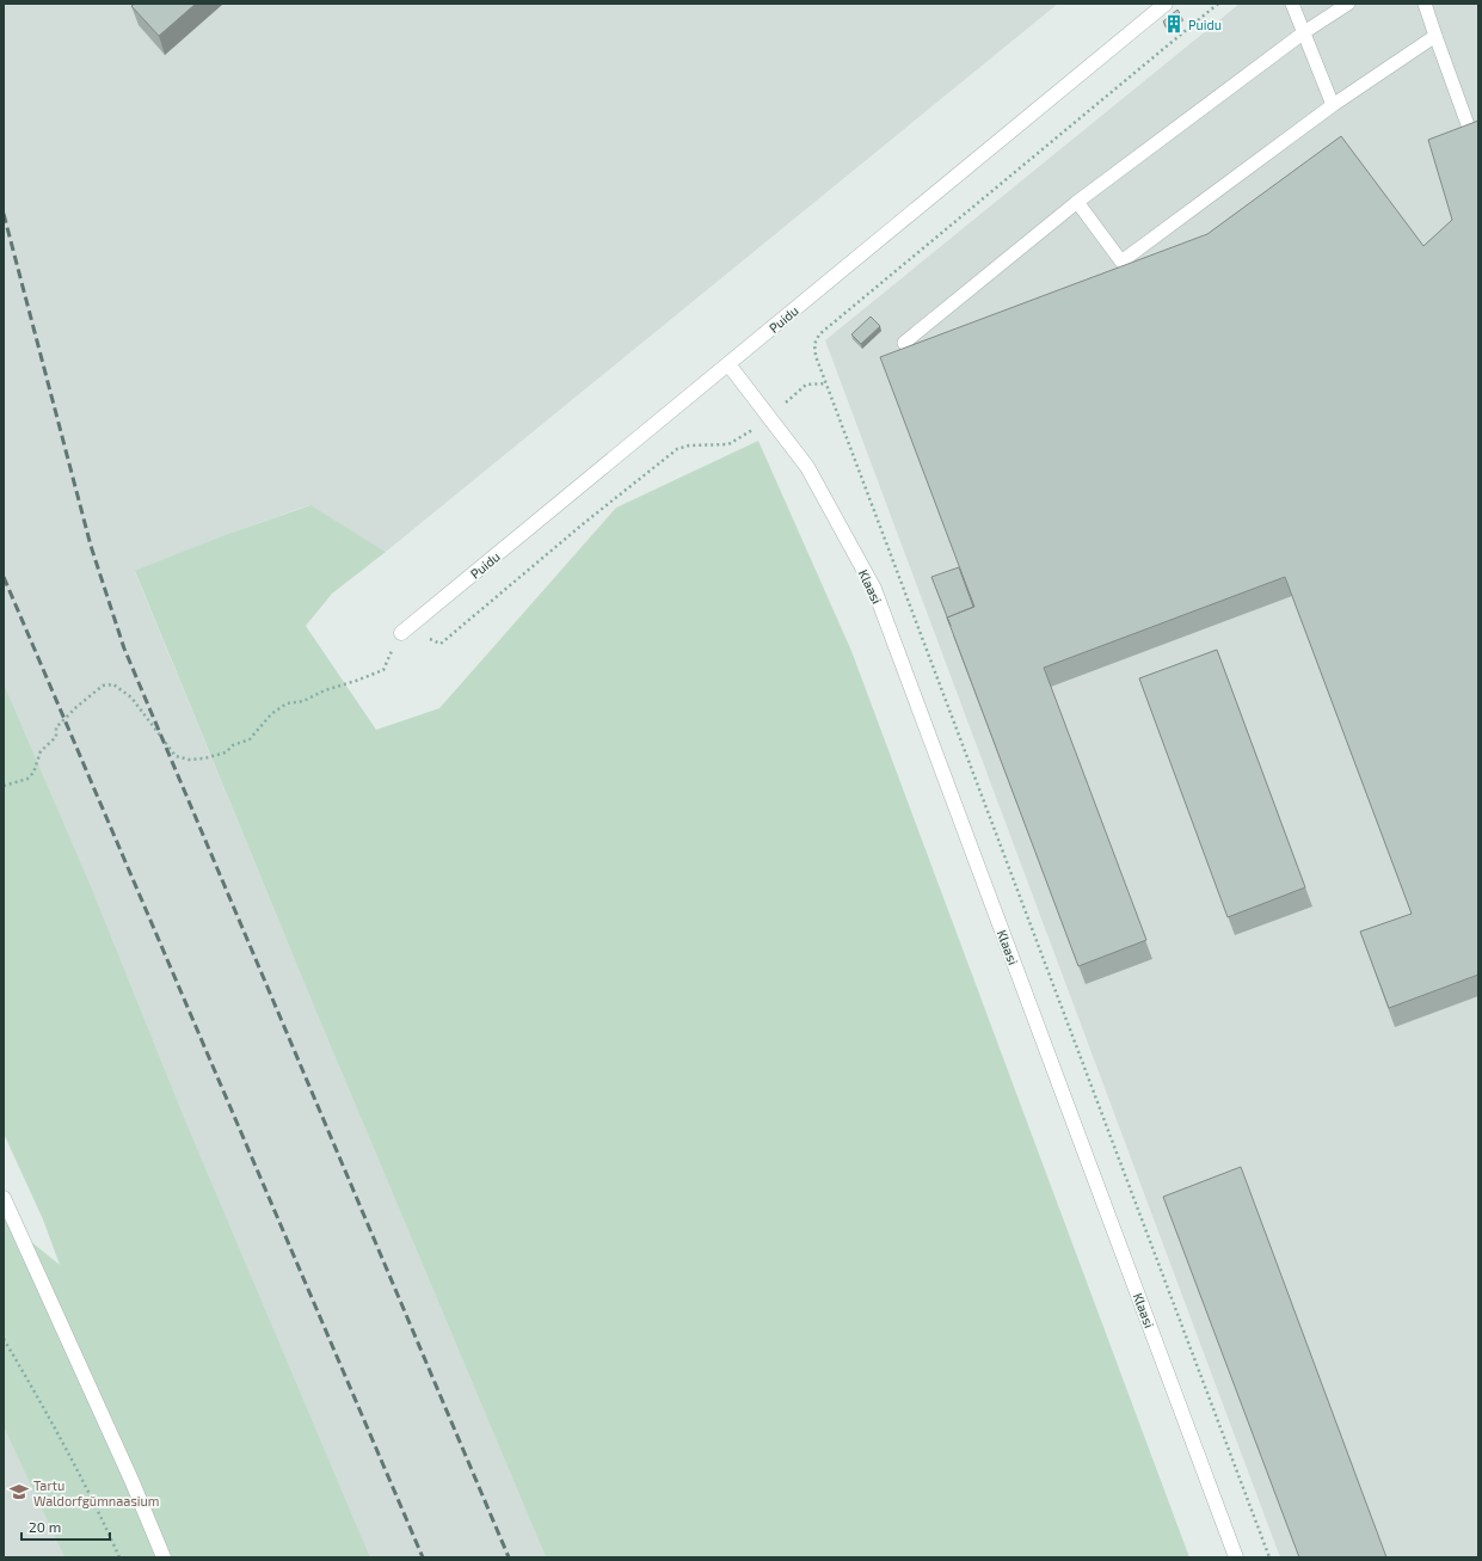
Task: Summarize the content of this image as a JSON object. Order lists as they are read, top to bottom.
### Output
{
  "streets": {
    "street": ["Puidu", "Klaasi"]
  },
  "crossings": [
    ["Puidu", "Klaasi"]
  ],
  "places": {
    "building": ["Puidu"],
    "school or university": ["Tartu Waldorfgümnaasium"]
  },
  "scale_bar": "20 m"
}
